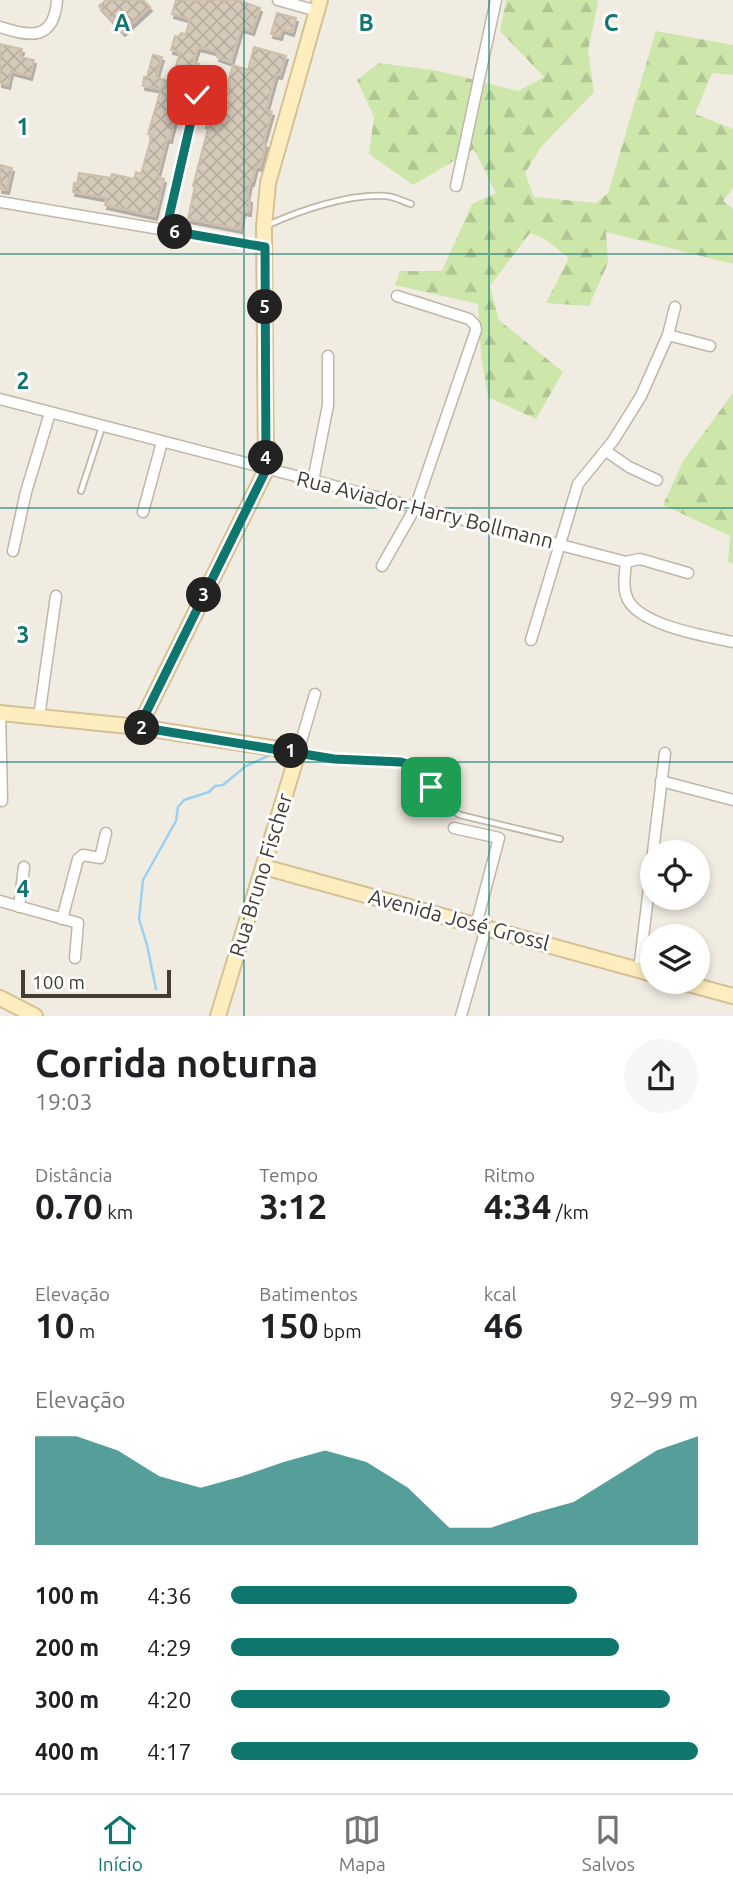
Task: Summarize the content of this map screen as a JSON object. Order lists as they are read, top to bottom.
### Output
{
  "streets": {
    "street": ["Rua Aviador Harry Bollmann", "Rua Bruno Fischer", "Avenida José Grossl"]
  },
  "crossings": [
    ["Rua Bruno Fischer", "Avenida José Grossl"]
  ],
  "scale_bar": "100 m",
  "page": {
    "pins": [
      "6",
      "5",
      "4",
      "3",
      "2",
      "1"
    ],
    "scale": "100 m",
    "heading": ["Corrida noturna", "19:03"],
    "stats": [
      ["Distância", "0.70 km"],
      ["Tempo", "3:12"],
      ["Ritmo", "4:34 /km"],
      ["Elevação", "10 m"],
      ["Batimentos", "150 bpm"],
      ["kcal", "46"]
    ],
    "chart": ["Elevação", "92–99 m"],
    "list": [
      {
        "name": "100 m",
        "note": "4:36"
      },
      {
        "name": "200 m",
        "note": "4:29"
      },
      {
        "name": "300 m",
        "note": "4:20"
      },
      {
        "name": "400 m",
        "note": "4:17"
      }
    ],
    "tabs": ["Início", "Mapa", "Salvos"]
  },
  "grid": {
    "columns": ["A", "B", "C"],
    "rows": [
      "1",
      "2",
      "3",
      "4"
    ]
  }
}
